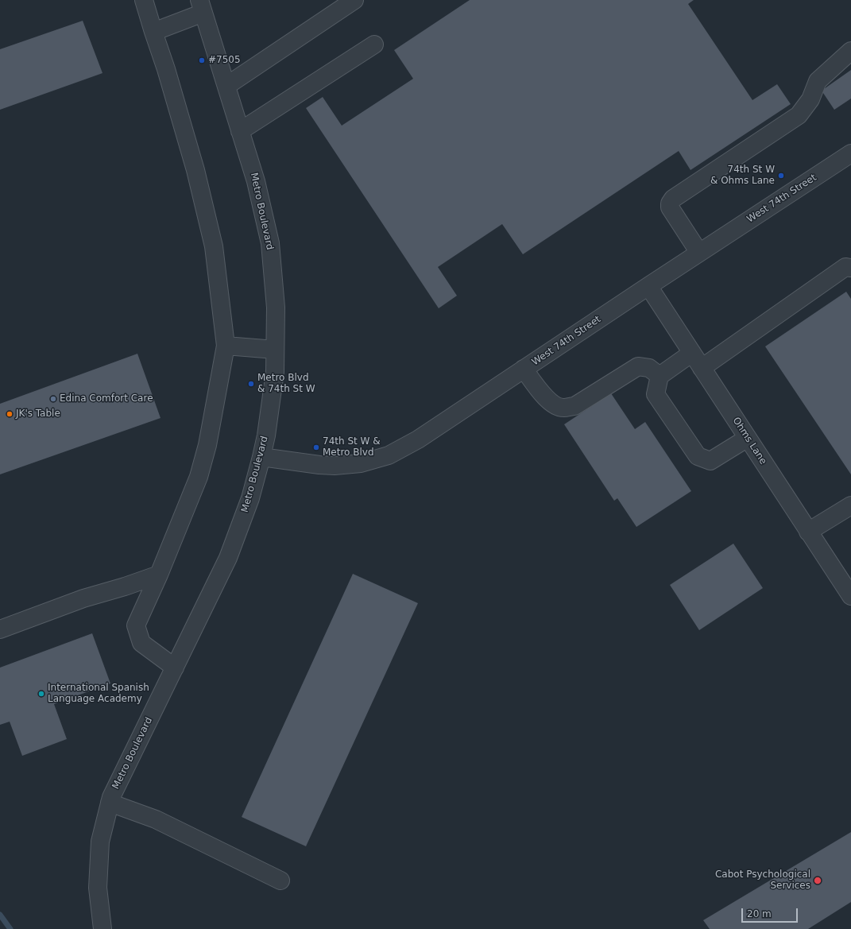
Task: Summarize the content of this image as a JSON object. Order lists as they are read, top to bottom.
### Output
{
  "streets": {
    "street": ["West 74th Street", "Metro Boulevard", "Ohms Lane"]
  },
  "crossings": [
    ["West 74th Street", "Metro Boulevard"],
    ["West 74th Street", "Ohms Lane"]
  ],
  "places": [
    "#7505",
    "74th St W & Ohms Lane",
    "Metro Blvd & 74th St W",
    "Edina Comfort Care",
    "JK's Table",
    "74th St W & Metro Blvd",
    "International Spanish Language Academy",
    "Cabot Psychological Services"
  ],
  "scale_bar": "20 m"
}
